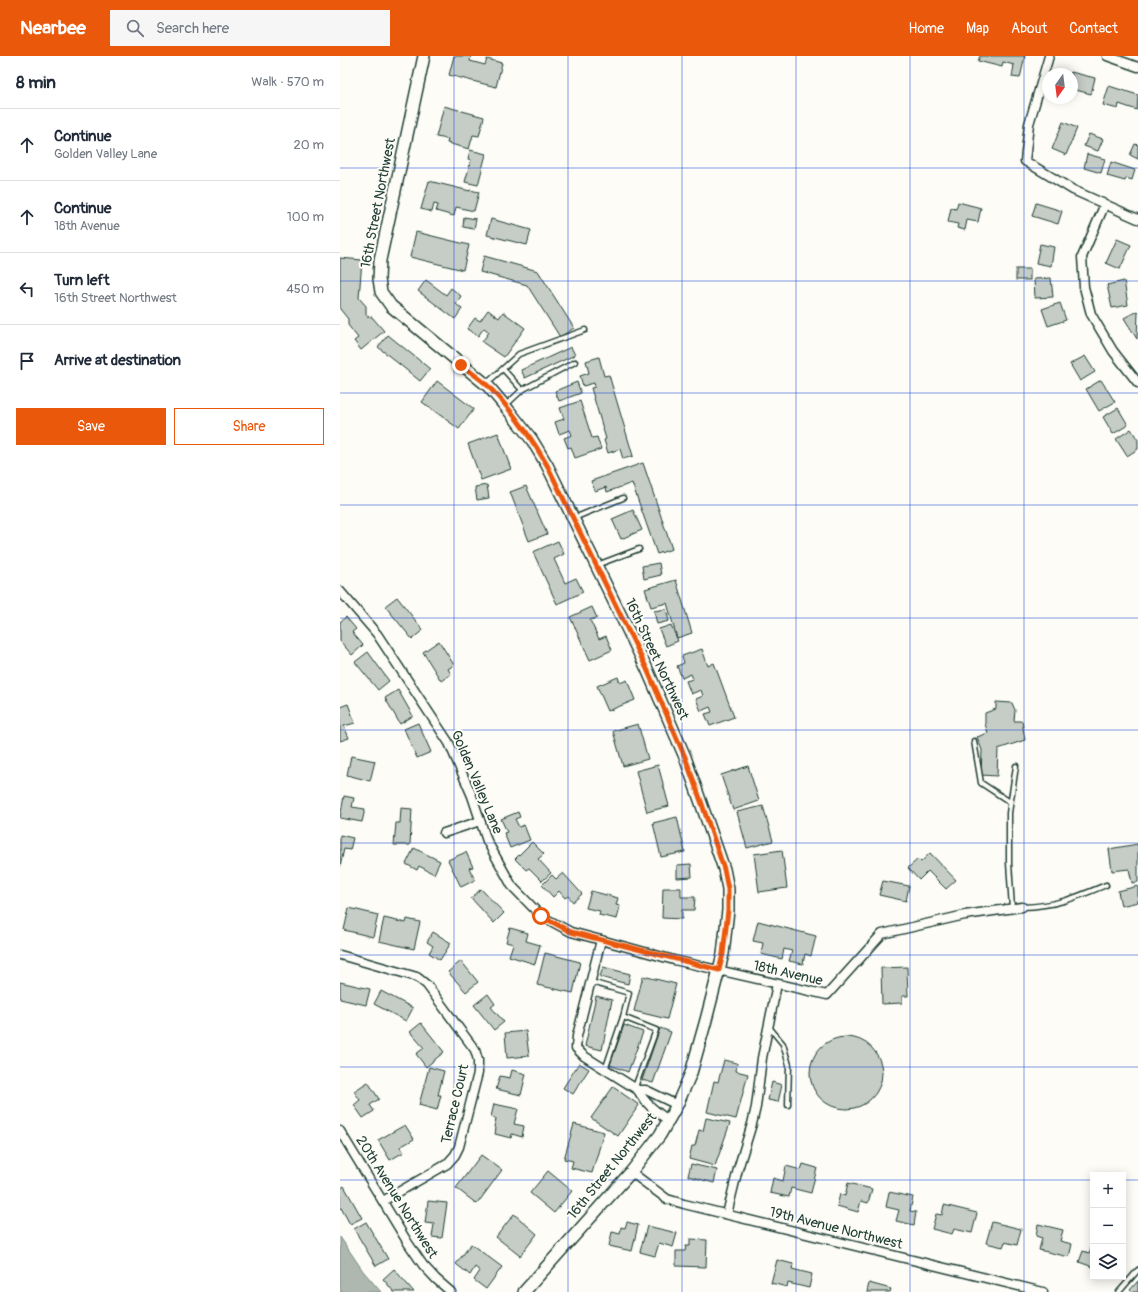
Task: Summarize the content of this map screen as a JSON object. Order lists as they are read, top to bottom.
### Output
{
  "streets": {
    "street": [
      "16th Street Northwest",
      "Golden Valley Lane",
      "18th Avenue",
      "Terrace Court",
      "20th Avenue Northwest",
      "19th Avenue Northwest"
    ]
  },
  "crossings": [
    ["16th Street Northwest", "18th Avenue"],
    ["16th Street Northwest", "19th Avenue Northwest"],
    ["Golden Valley Lane", "18th Avenue"],
    ["Terrace Court", "20th Avenue Northwest"]
  ],
  "north": "bottom",
  "page": {
    "header": "Nearbee",
    "search": "Search here",
    "nav": [
      "Home",
      "Map",
      "About",
      "Contact"
    ],
    "heading": ["8 min", "Walk · 570 m"],
    "list": [
      ["Continue", "Golden Valley Lane", "20 m"],
      ["Continue", "18th Avenue", "100 m"],
      ["Turn left", "16th Street Northwest", "450 m"],
      "Arrive at destination"
    ],
    "buttons": ["Save", "Share"],
    "map_buttons": ["+", "−"]
  }
}
